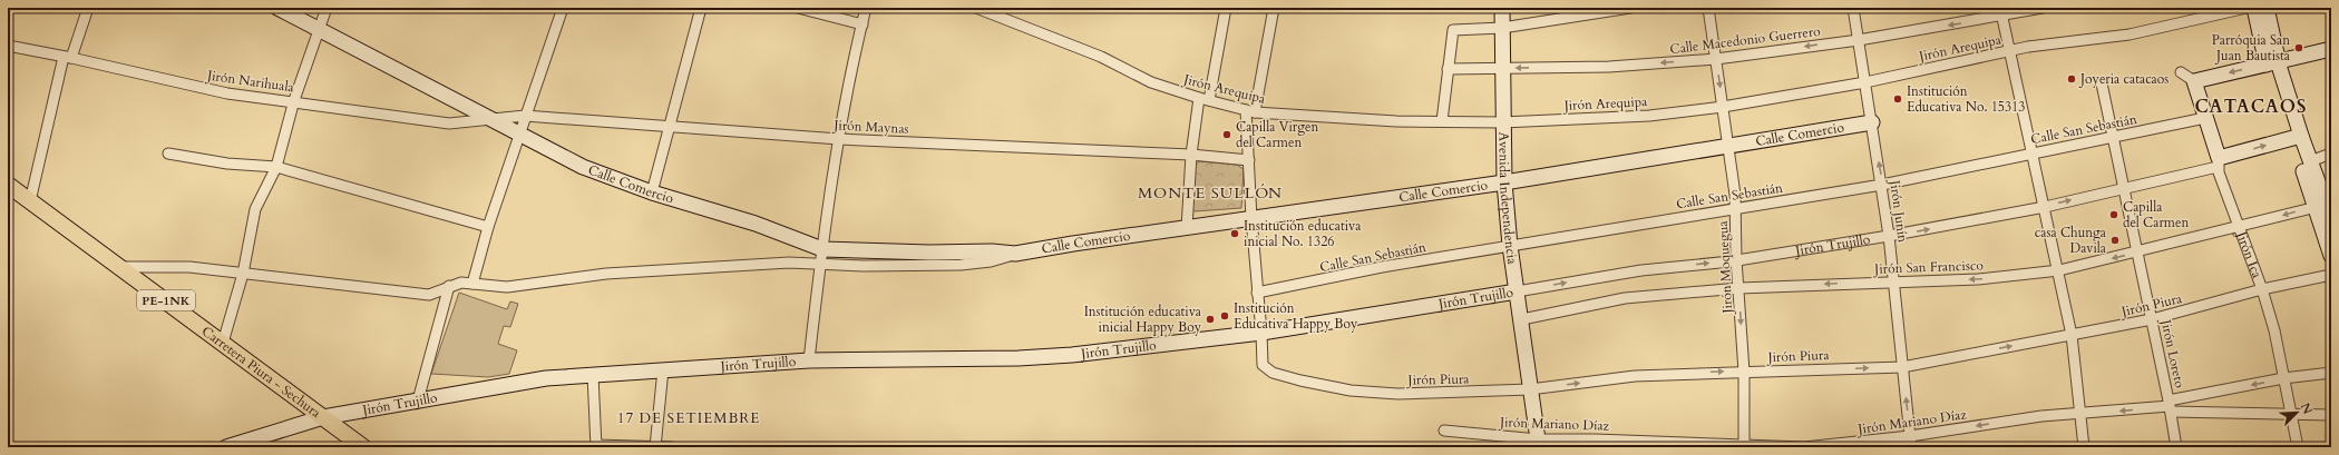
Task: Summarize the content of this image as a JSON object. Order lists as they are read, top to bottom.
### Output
{
  "streets": {
    "main road": ["PE-1NK", "Carretera Piura - Sechura"],
    "street": [
      "Calle Macedonio Guerrero",
      "Jirón Arequipa",
      "Jirón Narihuala",
      "Jirón Maynas",
      "Calle San Sebastián",
      "Calle Comercio",
      "Avenida Independencia",
      "Jirón Junín",
      "Jirón Trujillo",
      "Jirón Ica",
      "Jirón Moquegua",
      "Jirón San Francisco",
      "Jirón Piura",
      "Jirón Loreto",
      "Jirón Mariano Díaz"
    ]
  },
  "crossings": [
    ["Calle Macedonio Guerrero", "Avenida Independencia"],
    ["Calle Macedonio Guerrero", "Jirón Junín"],
    ["Calle Macedonio Guerrero", "Jirón Moquegua"],
    ["Jirón Arequipa", "Avenida Independencia"],
    ["Jirón Arequipa", "Jirón Junín"],
    ["Jirón Arequipa", "Jirón Moquegua"],
    ["Jirón Narihuala", "Jirón Maynas"],
    ["Jirón Narihuala", "Calle Comercio"],
    ["Jirón Maynas", "Calle Comercio"],
    ["Calle San Sebastián", "Avenida Independencia"],
    ["Calle San Sebastián", "Jirón Junín"],
    ["Calle San Sebastián", "Jirón Ica"],
    ["Calle San Sebastián", "Jirón Moquegua"],
    ["Calle San Sebastián", "Jirón Loreto"],
    ["Calle Comercio", "Avenida Independencia"],
    ["Calle Comercio", "Jirón Junín"],
    ["Calle Comercio", "Jirón Moquegua"],
    ["Calle Comercio", "Carretera Piura - Sechura"],
    ["Avenida Independencia", "Jirón Trujillo"],
    ["Avenida Independencia", "Jirón San Francisco"],
    ["Avenida Independencia", "Jirón Piura"],
    ["Avenida Independencia", "Jirón Mariano Díaz"],
    ["Jirón Junín", "Jirón Trujillo"],
    ["Jirón Junín", "Jirón San Francisco"],
    ["Jirón Junín", "Jirón Piura"],
    ["Jirón Junín", "Jirón Mariano Díaz"],
    ["Jirón Trujillo", "Jirón Ica"],
    ["Jirón Trujillo", "Jirón Moquegua"],
    ["Jirón Trujillo", "Jirón Piura"],
    ["Jirón Trujillo", "Jirón Loreto"],
    ["Jirón Trujillo", "Carretera Piura - Sechura"],
    ["Jirón Ica", "Jirón San Francisco"],
    ["Jirón Ica", "Jirón Piura"],
    ["Jirón Ica", "Jirón Mariano Díaz"],
    ["Jirón Moquegua", "Jirón San Francisco"],
    ["Jirón Moquegua", "Jirón Piura"],
    ["Jirón Moquegua", "Jirón Mariano Díaz"],
    ["Jirón San Francisco", "Jirón Loreto"],
    ["Jirón Piura", "Jirón Loreto"],
    ["Jirón Loreto", "Jirón Mariano Díaz"]
  ],
  "one_way": ["Calle Macedonio Guerrero", "Jirón San Francisco", "Jirón Piura"],
  "districts": ["CATACAOS", "MONTE SULLÓN", "17 DE SETIEMBRE"],
  "places": [
    "Parróquia San Juan Bautista",
    "Joyeria catacaos",
    "Institución Educativa No. 15313",
    "Capilla Virgen del Carmen",
    "Capilla del Carmen",
    "Institución educativa inicial No. 1326",
    "casa Chunga Davila",
    "Institución Educativa Happy Boy",
    "Institución educativa inicial Happy Boy"
  ],
  "north": "top right"
}
